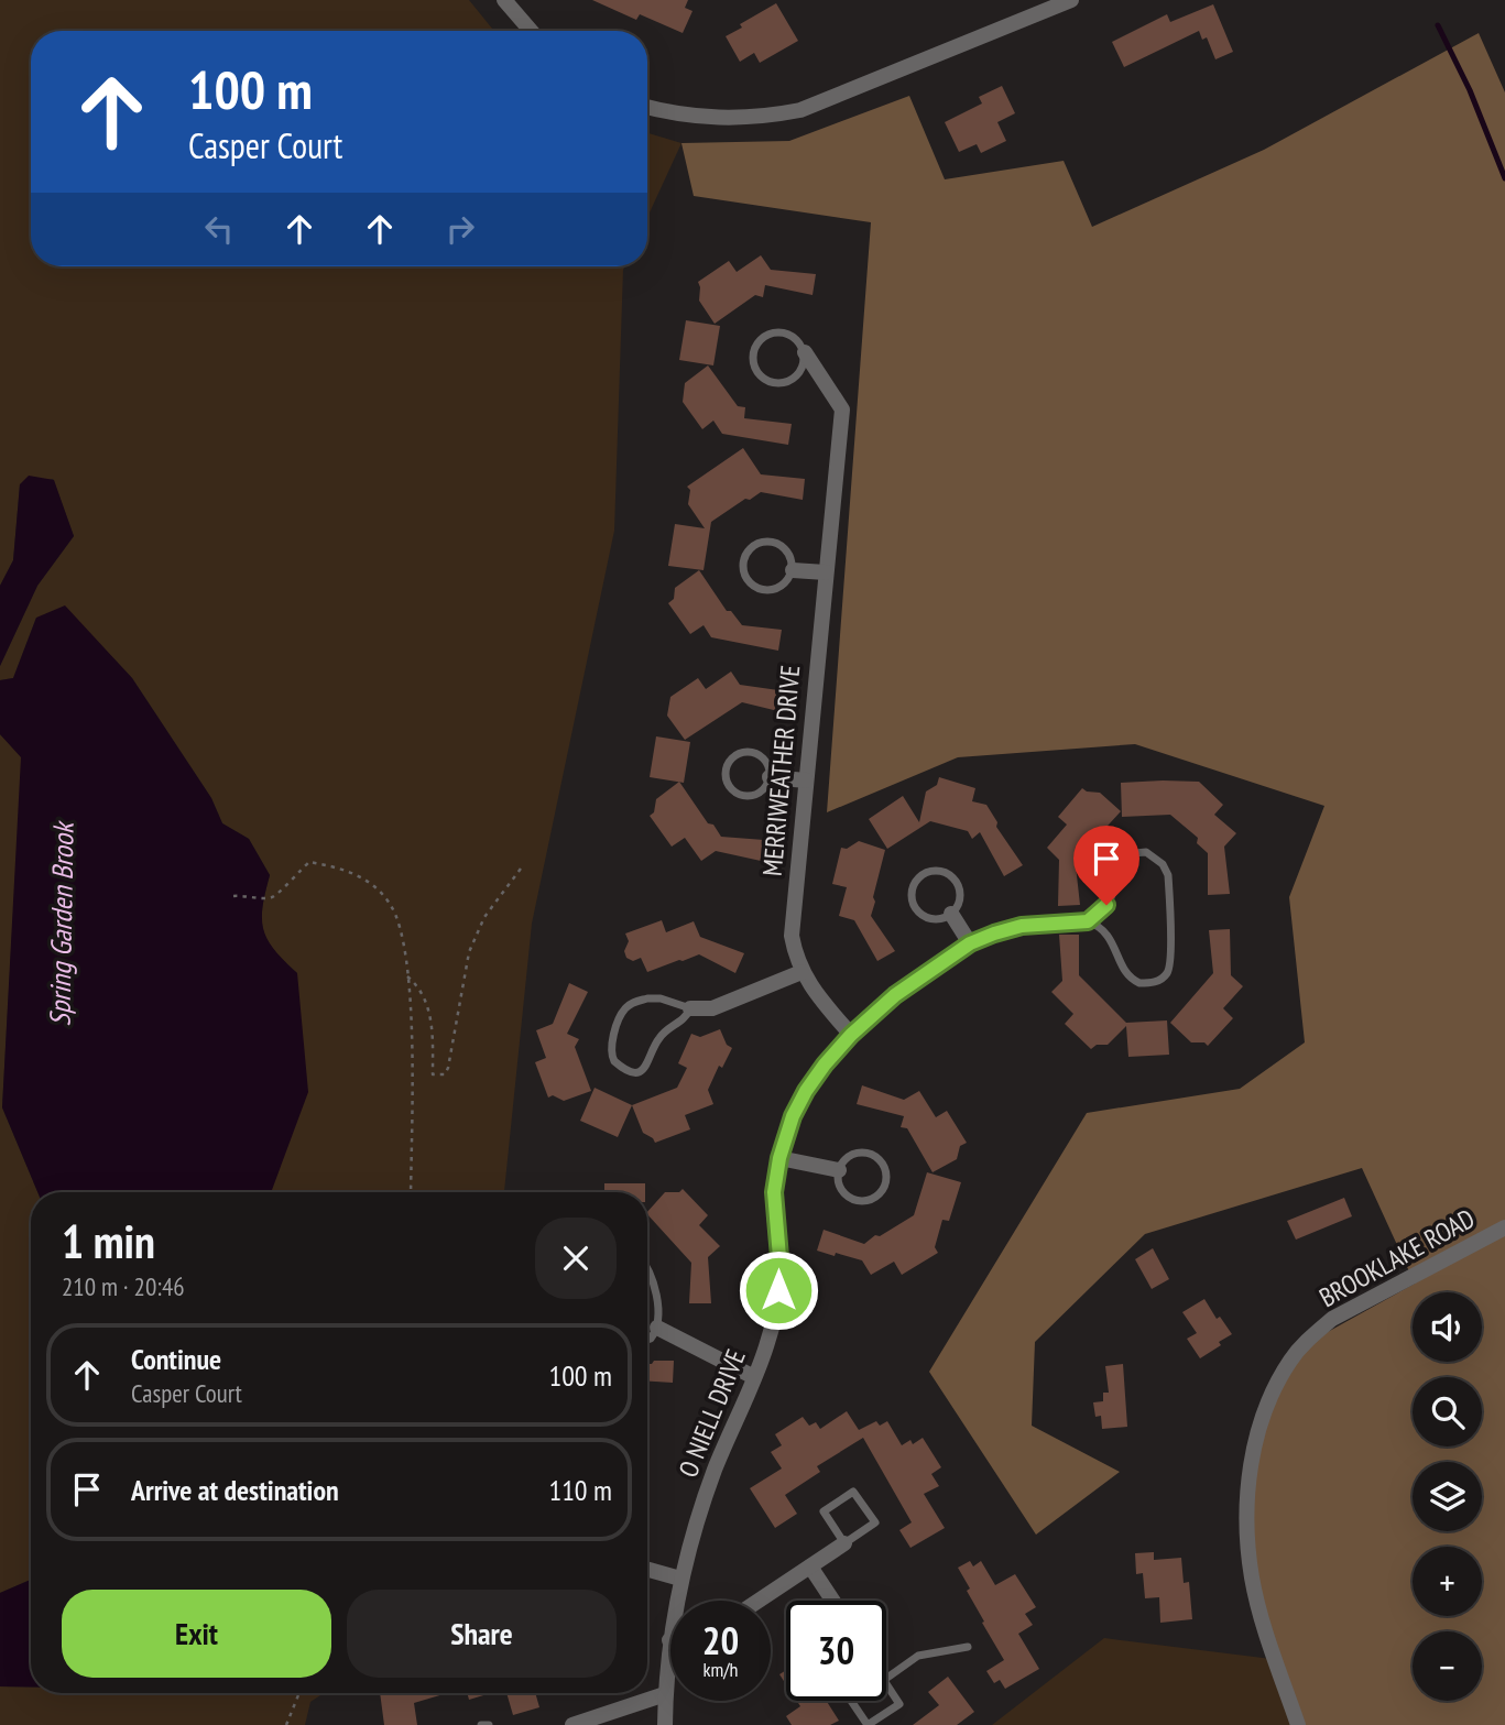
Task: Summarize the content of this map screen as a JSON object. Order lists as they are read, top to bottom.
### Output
{
  "streets": {
    "street": ["MERRIWEATHER DRIVE", "BROOKLAKE ROAD", "O NIELL DRIVE"]
  },
  "water": ["Spring Garden Brook"],
  "page": {
    "turn": ["100 m", "Casper Court"],
    "heading": ["1 min", "210 m · 20:46"],
    "map_buttons": ["+", "−"],
    "list": [
      {
        "name": "Continue",
        "note": "Casper Court",
        "value": "100 m"
      },
      {
        "name": "Arrive at destination",
        "value": "110 m"
      }
    ],
    "buttons": ["Exit", "Share"],
    "speed": "20 km/h",
    "limit": "30"
  }
}
